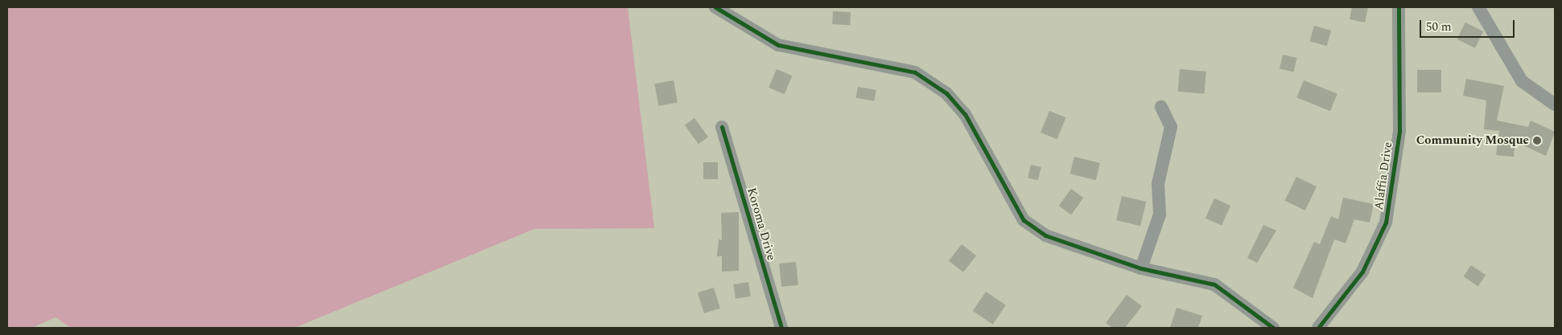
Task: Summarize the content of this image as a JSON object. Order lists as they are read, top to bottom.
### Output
{
  "streets": {
    "street": ["Alaffia Drive", "Koroma Drive"]
  },
  "places": ["Community Mosque"],
  "scale_bar": "50 m"
}
